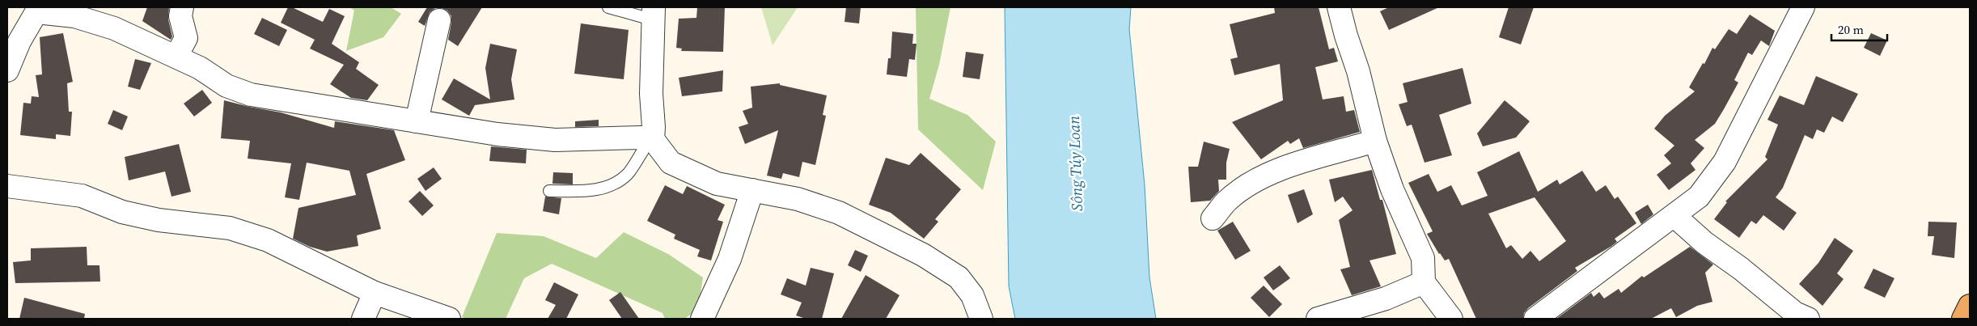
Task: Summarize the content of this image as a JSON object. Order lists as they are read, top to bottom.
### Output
{
  "water": ["Sông Túy Loan"],
  "scale_bar": "20 m"
}
